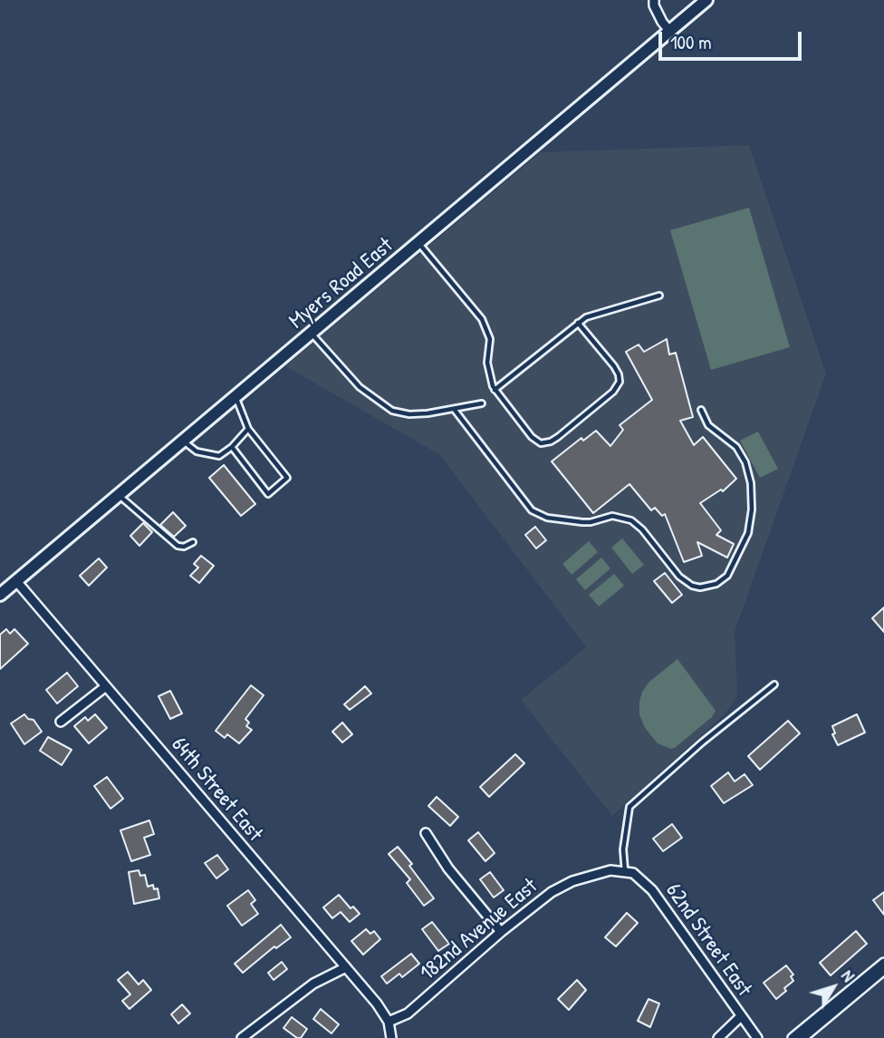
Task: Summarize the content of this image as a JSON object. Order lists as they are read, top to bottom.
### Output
{
  "streets": {
    "street": [
      "Myers Road East",
      "64th Street East",
      "182nd Avenue East",
      "62nd Street East"
    ]
  },
  "crossings": [
    ["Myers Road East", "64th Street East"],
    ["64th Street East", "182nd Avenue East"],
    ["182nd Avenue East", "62nd Street East"]
  ],
  "scale_bar": "100 m",
  "north": "top right"
}
